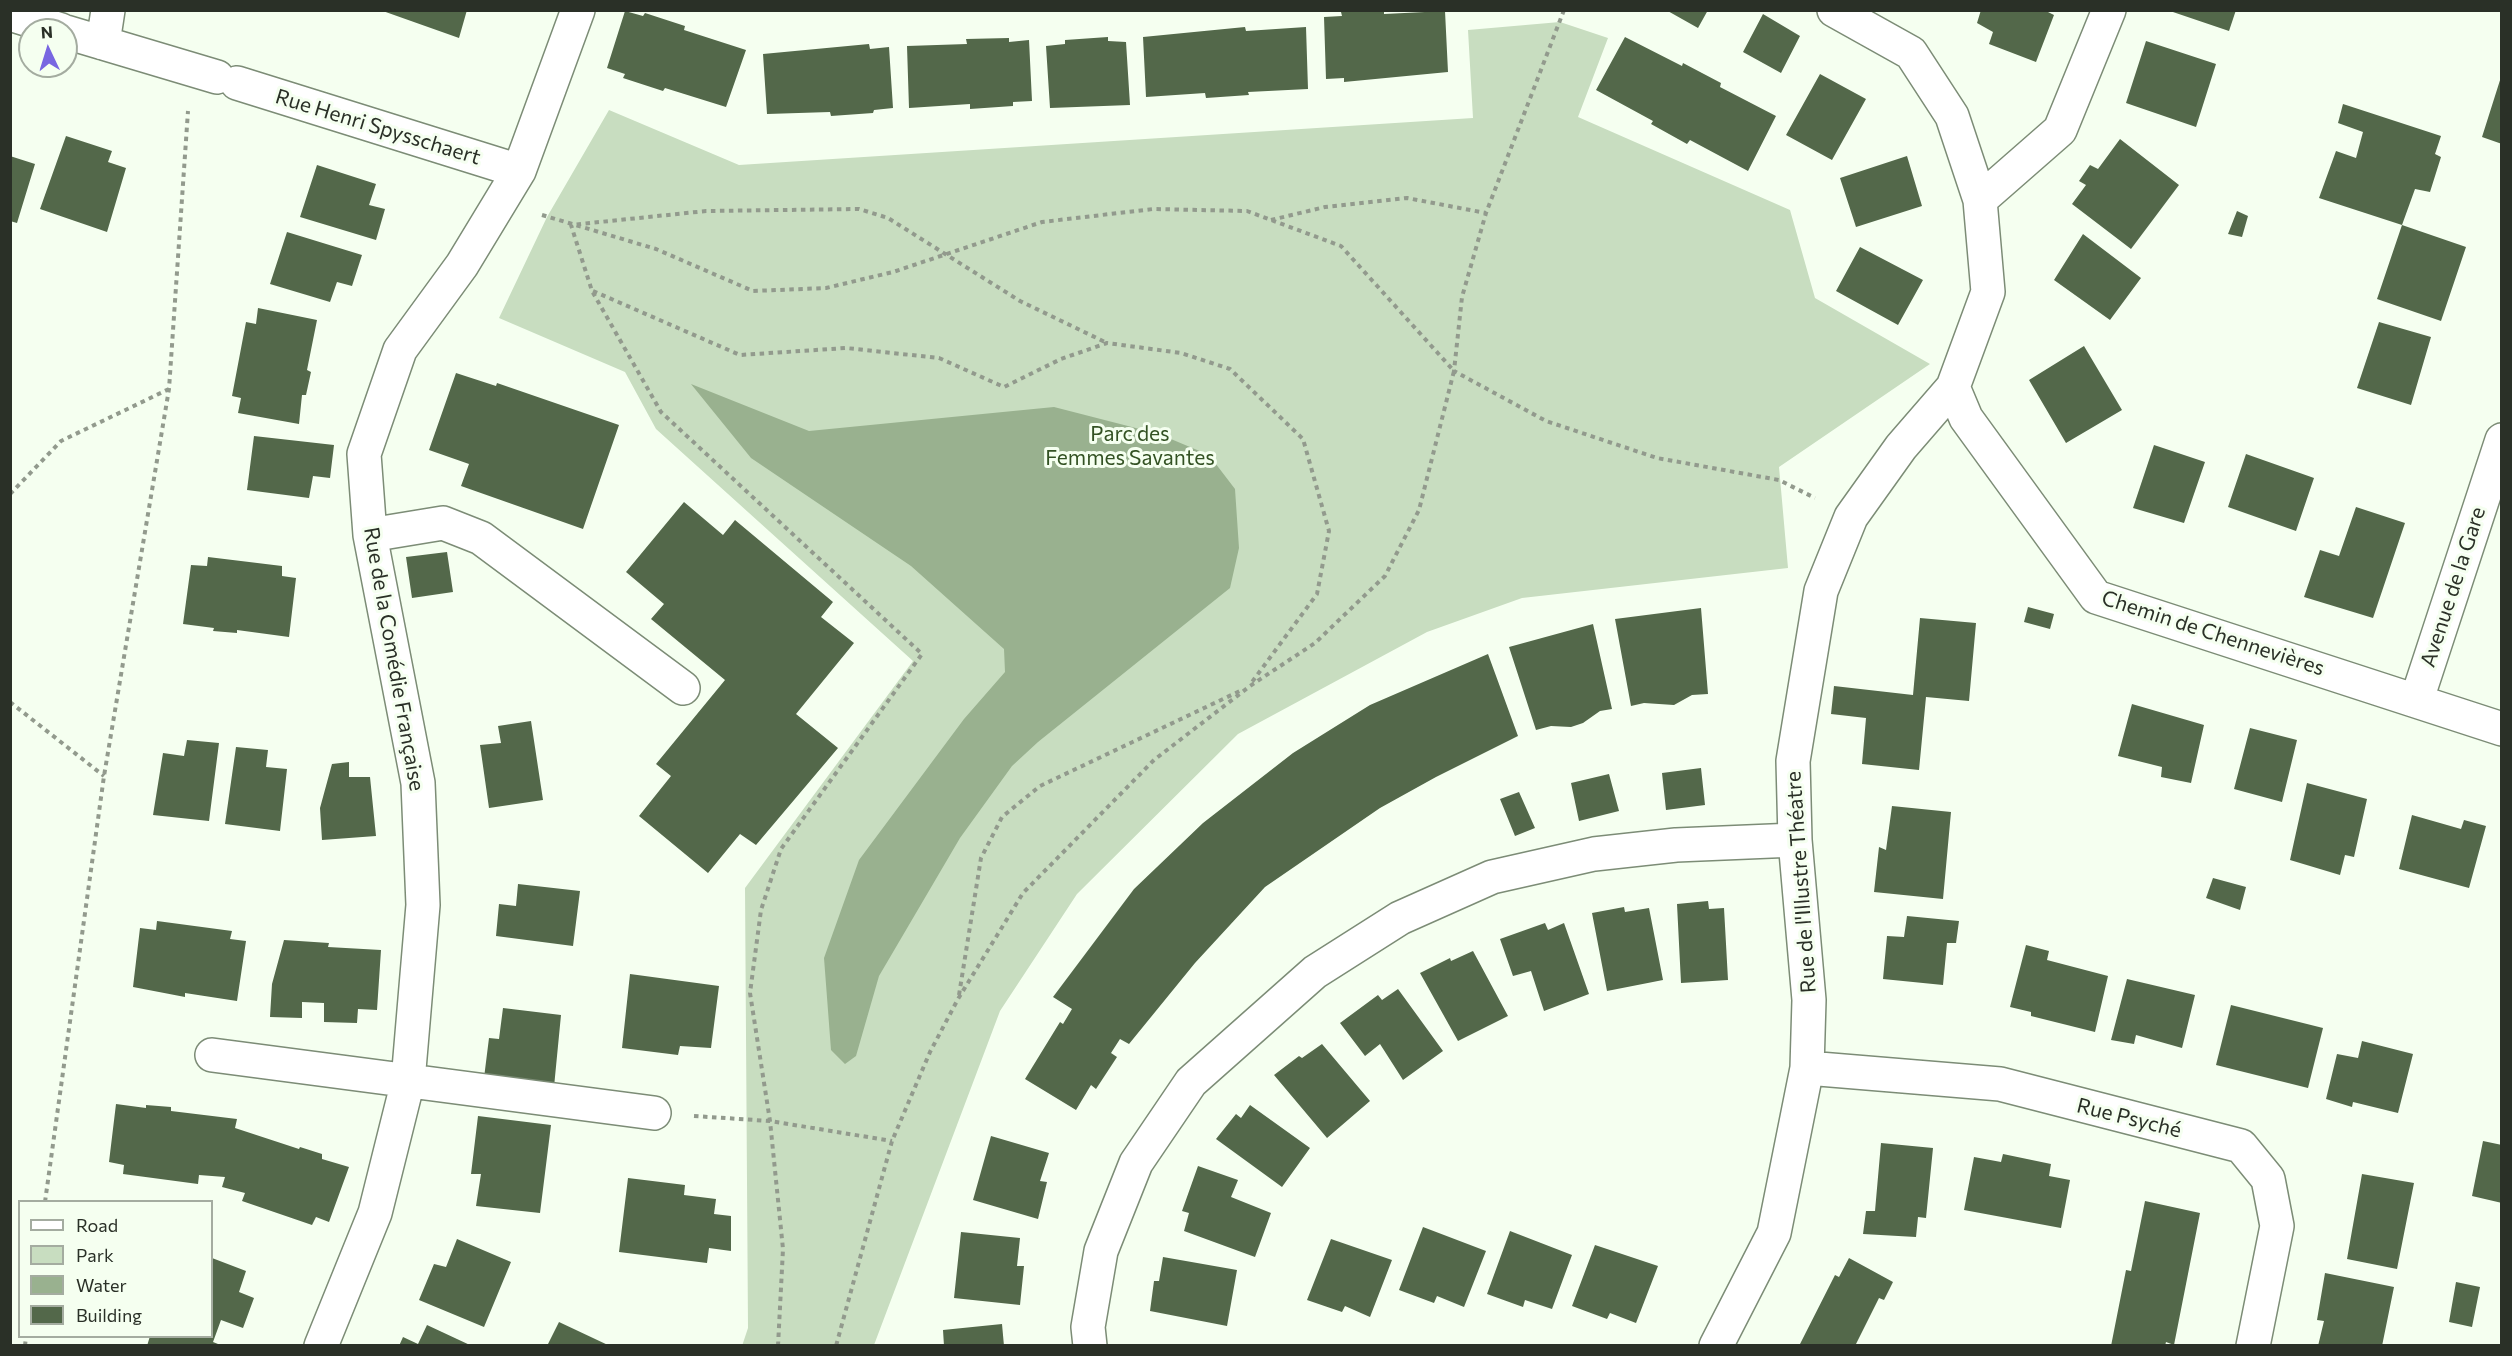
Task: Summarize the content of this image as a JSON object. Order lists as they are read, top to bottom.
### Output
{
  "streets": {
    "street": [
      "Rue Henri Spysschaert",
      "Avenue de la Gare",
      "Chemin de Chennevières",
      "Rue de la Comédie Française",
      "Rue de l'Illustre Théatre",
      "Rue Psyché"
    ]
  },
  "crossings": [
    ["Rue Henri Spysschaert", "Rue de la Comédie Française"],
    ["Avenue de la Gare", "Chemin de Chennevières"],
    ["Chemin de Chennevières", "Rue de l'Illustre Théatre"],
    ["Rue de l'Illustre Théatre", "Rue Psyché"]
  ],
  "parks": ["Parc des Femmes Savantes"],
  "legend": [
    "Road",
    "Park",
    "Water",
    "Building"
  ],
  "north": "top"
}
